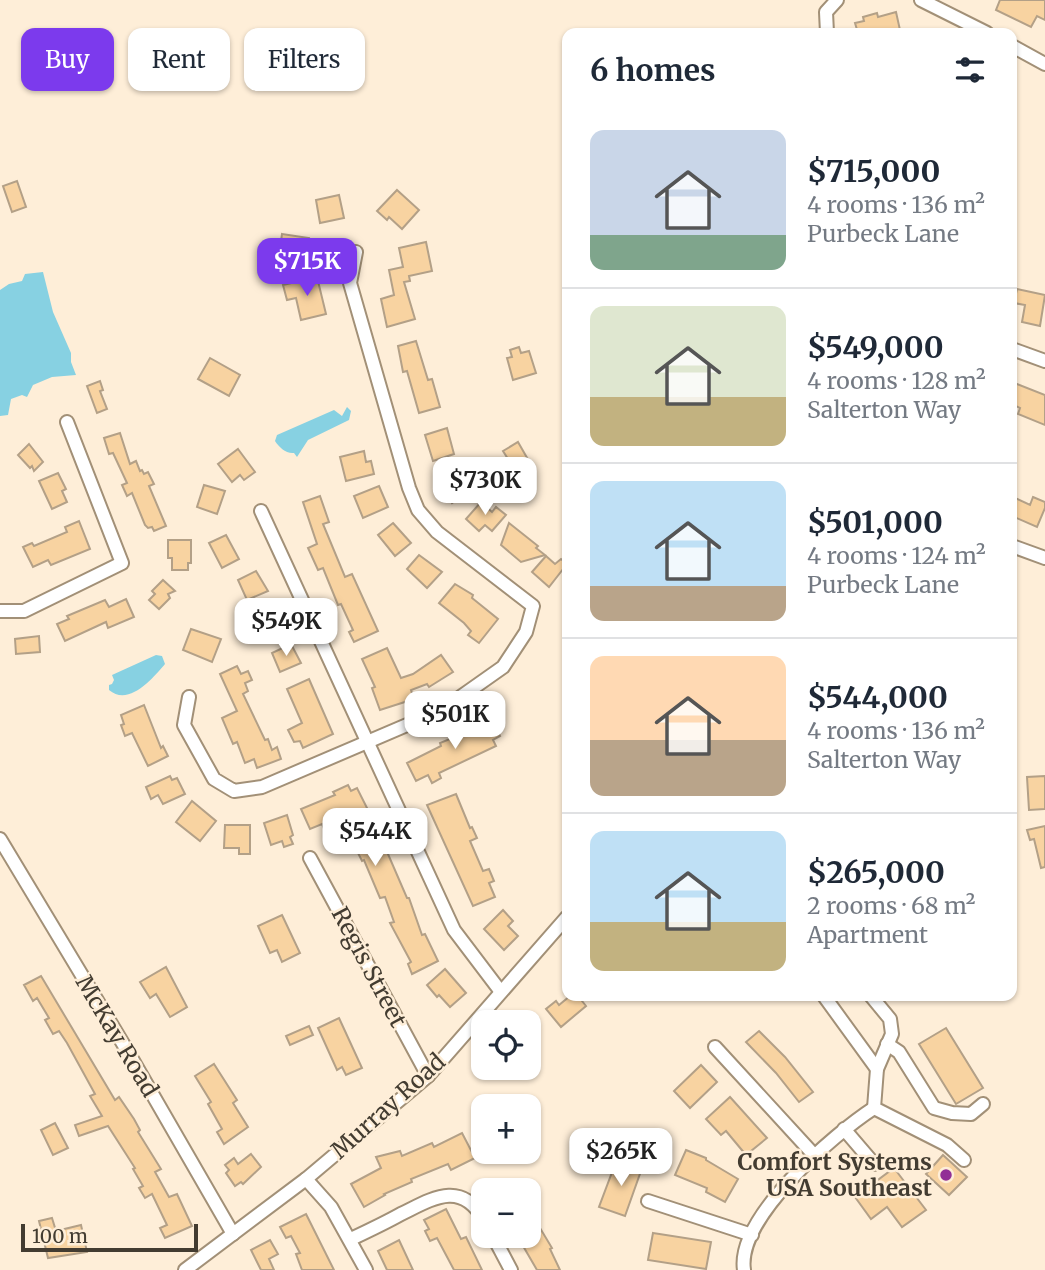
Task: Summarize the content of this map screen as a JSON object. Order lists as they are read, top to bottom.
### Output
{
  "streets": {
    "street": ["Regis Street", "McKay Road", "Murray Road"]
  },
  "crossings": [
    ["Regis Street", "Murray Road"],
    ["McKay Road", "Murray Road"]
  ],
  "places": ["Comfort Systems USA Southeast"],
  "scale_bar": "100 m",
  "page": {
    "chip": ["Buy", "Rent", "Filters"],
    "heading": "6 homes",
    "list": [
      {
        "name": "$715,000",
        "note": "4 rooms · 136 m² · Purbeck Lane"
      },
      {
        "name": "$549,000",
        "note": "4 rooms · 128 m² · Salterton Way"
      },
      {
        "name": "$501,000",
        "note": "4 rooms · 124 m² · Purbeck Lane"
      },
      {
        "name": "$544,000",
        "note": "4 rooms · 136 m² · Salterton Way"
      },
      {
        "name": "$265,000",
        "note": "2 rooms · 68 m² · Apartment"
      }
    ],
    "price": [
      "$715K",
      "$730K",
      "$549K",
      "$501K",
      "$544K",
      "$265K"
    ],
    "map_buttons": ["+", "−"],
    "scale": "100 m"
  }
}
